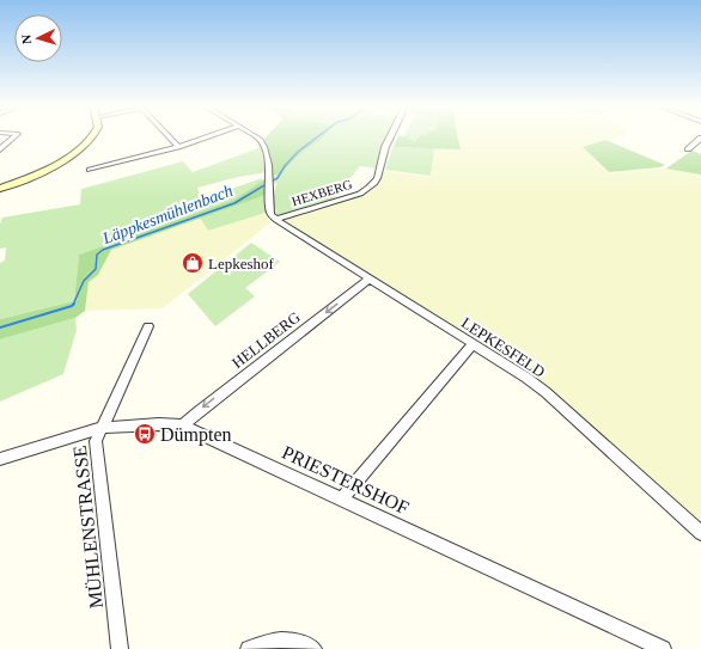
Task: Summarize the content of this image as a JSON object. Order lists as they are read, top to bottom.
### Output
{
  "streets": {
    "street": [
      "HEXBERG",
      "HELLBERG",
      "LEPKESFELD",
      "PRIESTERSHOF",
      "MÜHLENSTRASSE"
    ]
  },
  "crossings": [
    ["HEXBERG", "LEPKESFELD"],
    ["HELLBERG", "LEPKESFELD"],
    ["HELLBERG", "PRIESTERSHOF"],
    ["PRIESTERSHOF", "MÜHLENSTRASSE"]
  ],
  "one_way": ["HELLBERG"],
  "water": ["Läppkesmühlenbach"],
  "places": {
    "shop": ["Lepkeshof"],
    "bus stop": ["Dümpten"]
  },
  "north": "left"
}
